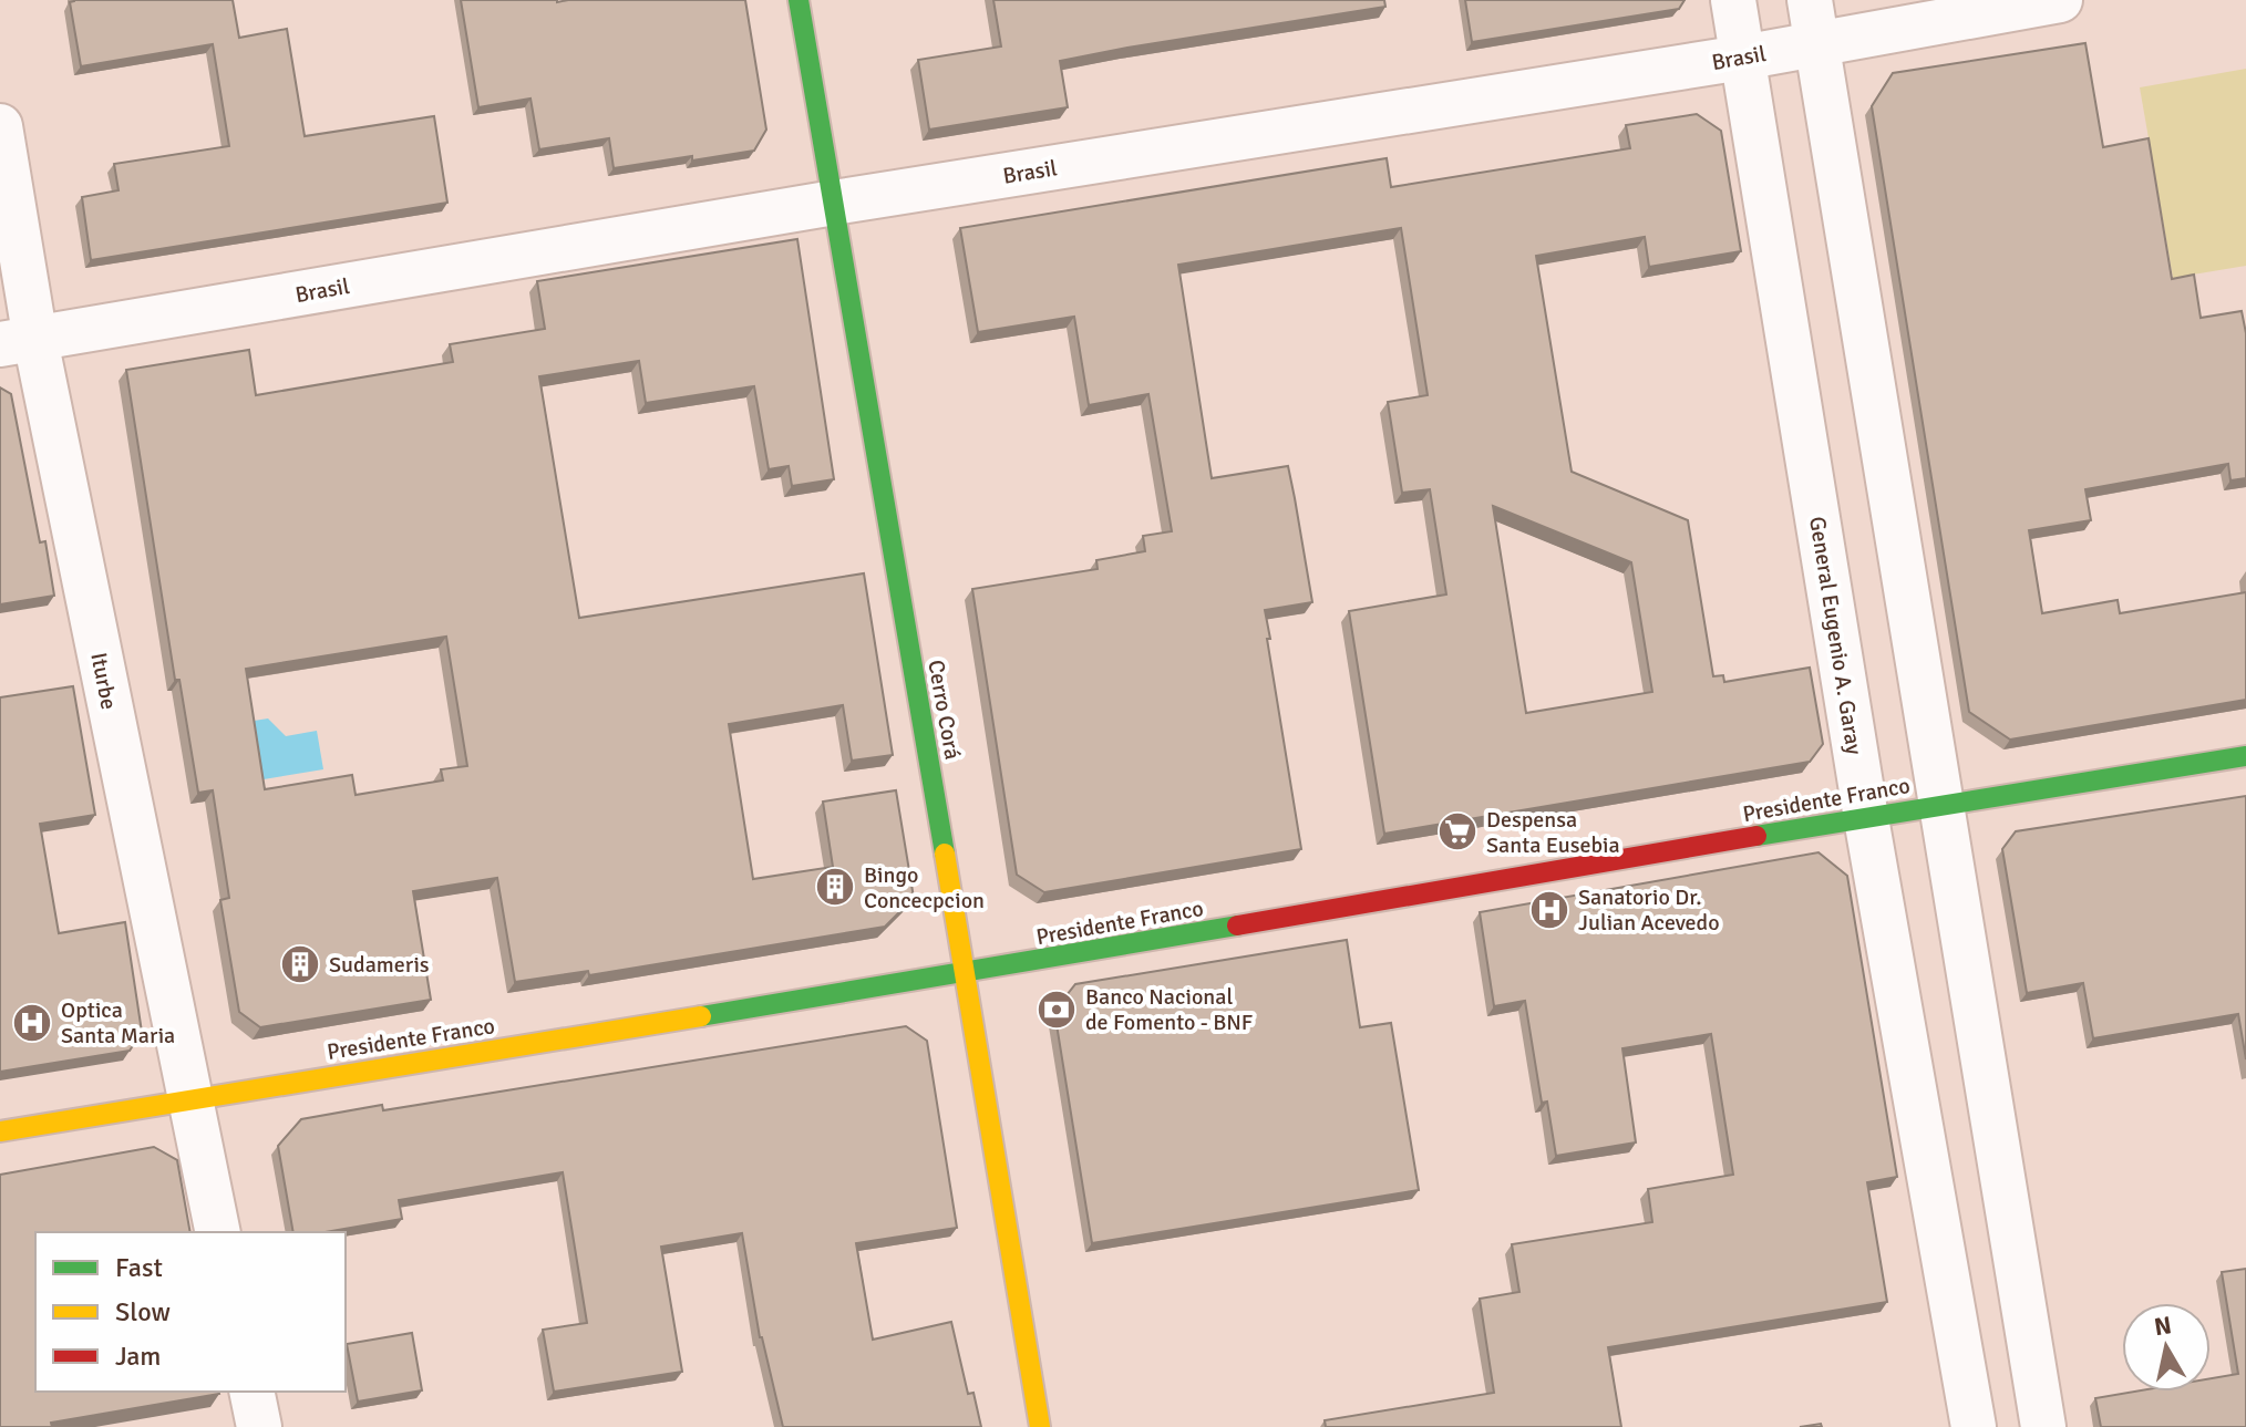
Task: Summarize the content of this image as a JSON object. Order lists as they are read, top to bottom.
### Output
{
  "streets": {
    "street": [
      "Brasil",
      "General Eugenio A. Garay",
      "Iturbe",
      "Cerro Corá",
      "Presidente Franco"
    ]
  },
  "crossings": [
    ["Brasil", "General Eugenio A. Garay"],
    ["Brasil", "Iturbe"],
    ["Brasil", "Cerro Corá"],
    ["General Eugenio A. Garay", "Presidente Franco"],
    ["Iturbe", "Presidente Franco"],
    ["Cerro Corá", "Presidente Franco"]
  ],
  "places": {
    "supermarket": ["Despensa Santa Eusebia"],
    "building": ["Bingo Concecpcion", "Sudameris"],
    "hospital": ["Sanatorio Dr. Julian Acevedo", "Optica Santa Maria"],
    "bank": ["Banco Nacional de Fomento - BNF"]
  },
  "legend": ["Fast", "Slow", "Jam"],
  "north": "top"
}
